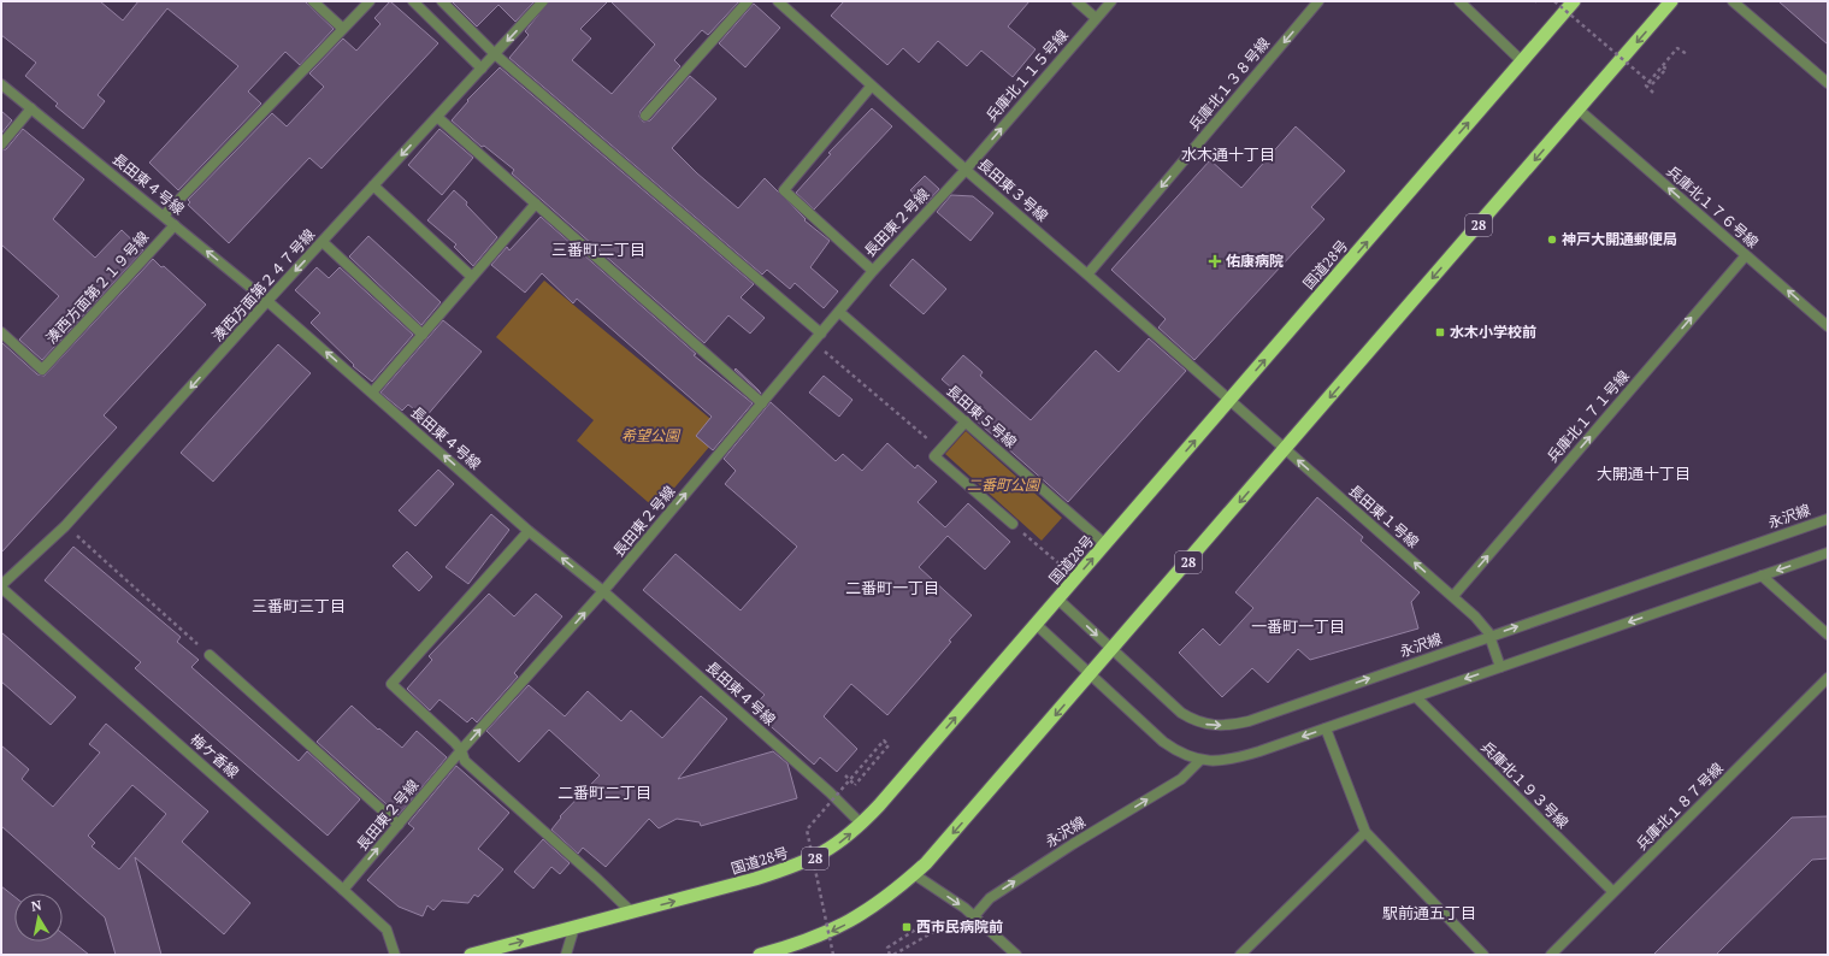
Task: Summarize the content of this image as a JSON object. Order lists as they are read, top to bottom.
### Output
{
  "streets": {
    "highway": ["28", "国道28号"],
    "street": [
      "兵庫北１１５号線",
      "兵庫北１３８号線",
      "長田東４号線",
      "長田東３号線",
      "兵庫北１７６号線",
      "長田東２号線",
      "湊西方面第２４７号線",
      "湊西方面第２１９号線",
      "長田東５号線",
      "兵庫北１７１号線",
      "長田東１号線",
      "永沢線",
      "梅ケ香線",
      "兵庫北１９３号線",
      "兵庫北１８７号線"
    ]
  },
  "crossings": [
    ["兵庫北１１５号線", "長田東３号線"],
    ["兵庫北１１５号線", "長田東２号線"],
    ["兵庫北１３８号線", "長田東３号線"],
    ["長田東４号線", "長田東２号線"],
    ["長田東４号線", "国道28号"],
    ["長田東４号線", "湊西方面第２４７号線"],
    ["長田東４号線", "湊西方面第２１９号線"],
    ["長田東３号線", "長田東２号線"],
    ["長田東３号線", "国道28号"],
    ["長田東３号線", "長田東１号線"],
    ["兵庫北１７６号線", "28"],
    ["兵庫北１７６号線", "兵庫北１７１号線"],
    ["長田東２号線", "長田東５号線"],
    ["長田東２号線", "梅ケ香線"],
    ["28", "長田東１号線"],
    ["28", "永沢線"],
    ["国道28号", "長田東５号線"],
    ["国道28号", "長田東１号線"],
    ["国道28号", "永沢線"],
    ["湊西方面第２４７号線", "梅ケ香線"],
    ["兵庫北１７１号線", "長田東１号線"],
    ["長田東１号線", "永沢線"],
    ["兵庫北１９３号線", "兵庫北１８７号線"]
  ],
  "one_way": [
    "兵庫北１１５号線",
    "兵庫北１３８号線",
    "長田東４号線",
    "兵庫北１７６号線",
    "長田東２号線",
    "湊西方面第２４７号線",
    "兵庫北１７１号線",
    "長田東１号線"
  ],
  "districts": [
    "水木通十丁目",
    "三番町二丁目",
    "大開通十丁目",
    "二番町一丁目",
    "三番町三丁目",
    "一番町一丁目",
    "二番町二丁目",
    "駅前通五丁目"
  ],
  "parks": ["希望公園", "二番町公園"],
  "places": {
    "other": ["神戸大開通郵便局"],
    "health": ["佑康病院"],
    "transit": ["水木小学校前", "西市民病院前"]
  },
  "north": "top"
}
